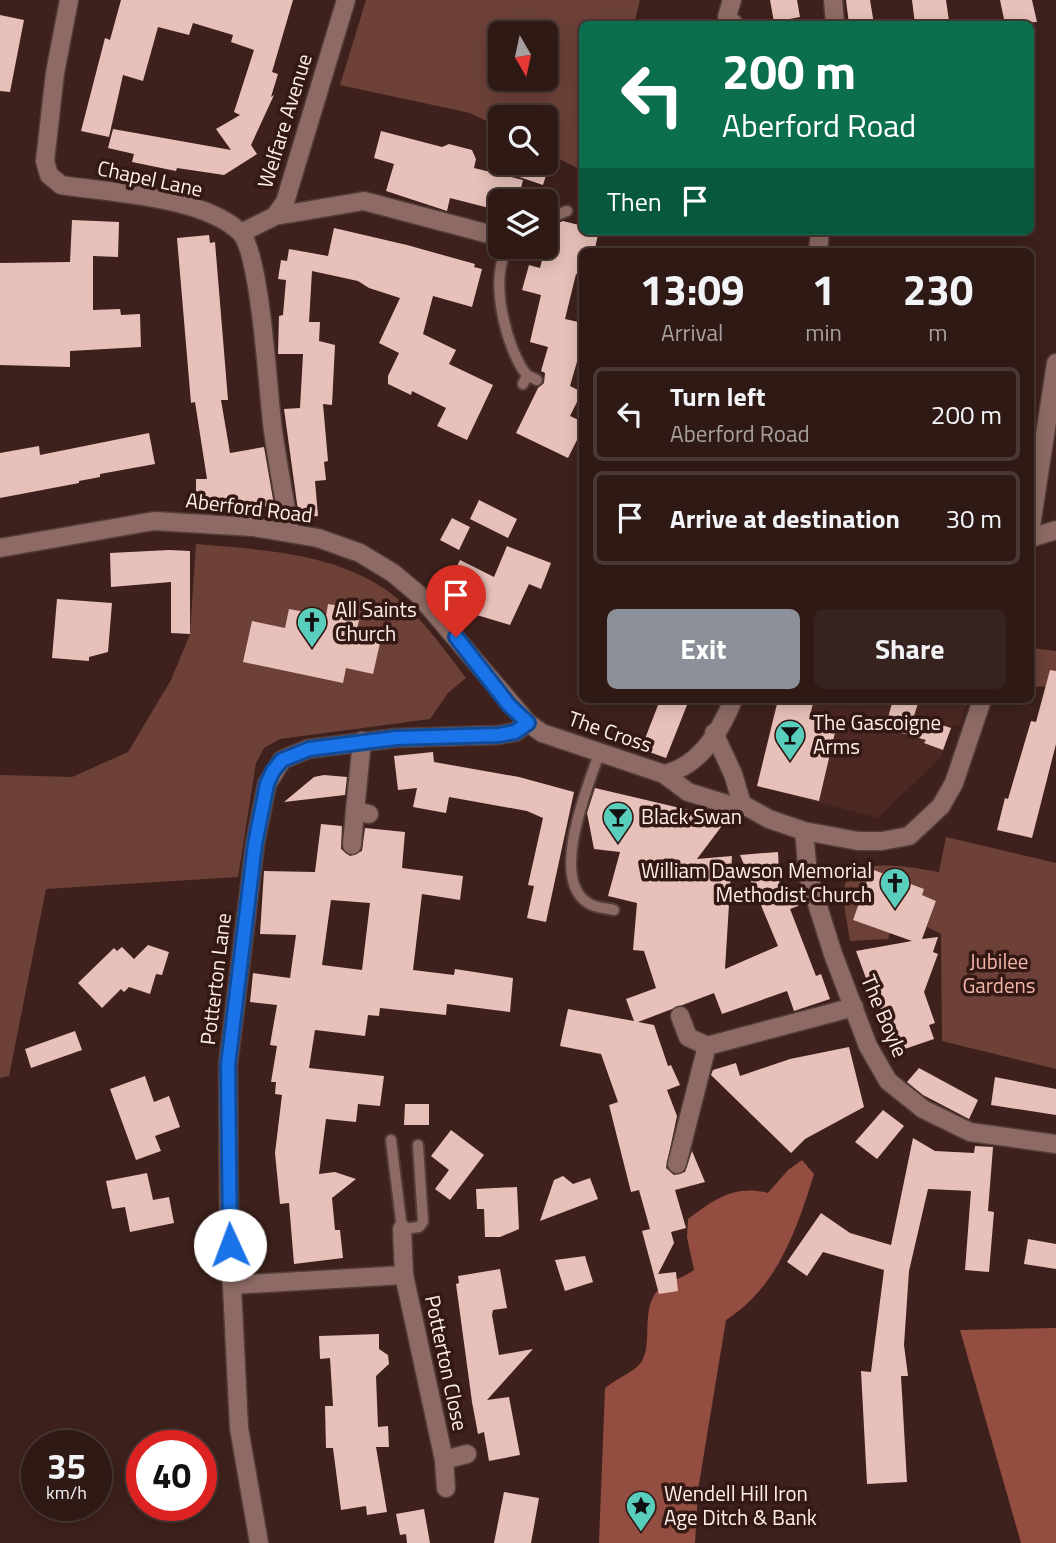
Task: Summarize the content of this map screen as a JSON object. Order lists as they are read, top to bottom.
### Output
{
  "streets": {
    "street": [
      "Welfare Avenue",
      "Chapel Lane",
      "Aberford Road",
      "The Cross",
      "Potterton Lane",
      "The Boyle",
      "Potterton Close"
    ]
  },
  "crossings": [
    ["Welfare Avenue", "Chapel Lane"],
    ["Aberford Road", "The Cross"],
    ["Aberford Road", "Potterton Lane"],
    ["The Cross", "Potterton Lane"],
    ["The Cross", "The Boyle"],
    ["Potterton Lane", "Potterton Close"]
  ],
  "parks": ["Jubilee Gardens"],
  "places": {
    "church": ["All Saints Church", "William Dawson Memorial Methodist Church"],
    "bar": ["The Gascoigne Arms", "Black Swan"],
    "place": ["Wendell Hill Iron Age Ditch & Bank"]
  },
  "north": "bottom",
  "page": {
    "turn": ["200 m", "Aberford Road"],
    "then": "Then",
    "eta": [
      "13:09",
      "Arrival",
      "1",
      "min",
      "230",
      "m"
    ],
    "list": [
      {
        "name": "Turn left",
        "note": "Aberford Road",
        "value": "200 m"
      },
      {
        "name": "Arrive at destination",
        "value": "30 m"
      }
    ],
    "buttons": ["Exit", "Share"],
    "speed": "35 km/h",
    "limit": "40"
  }
}
